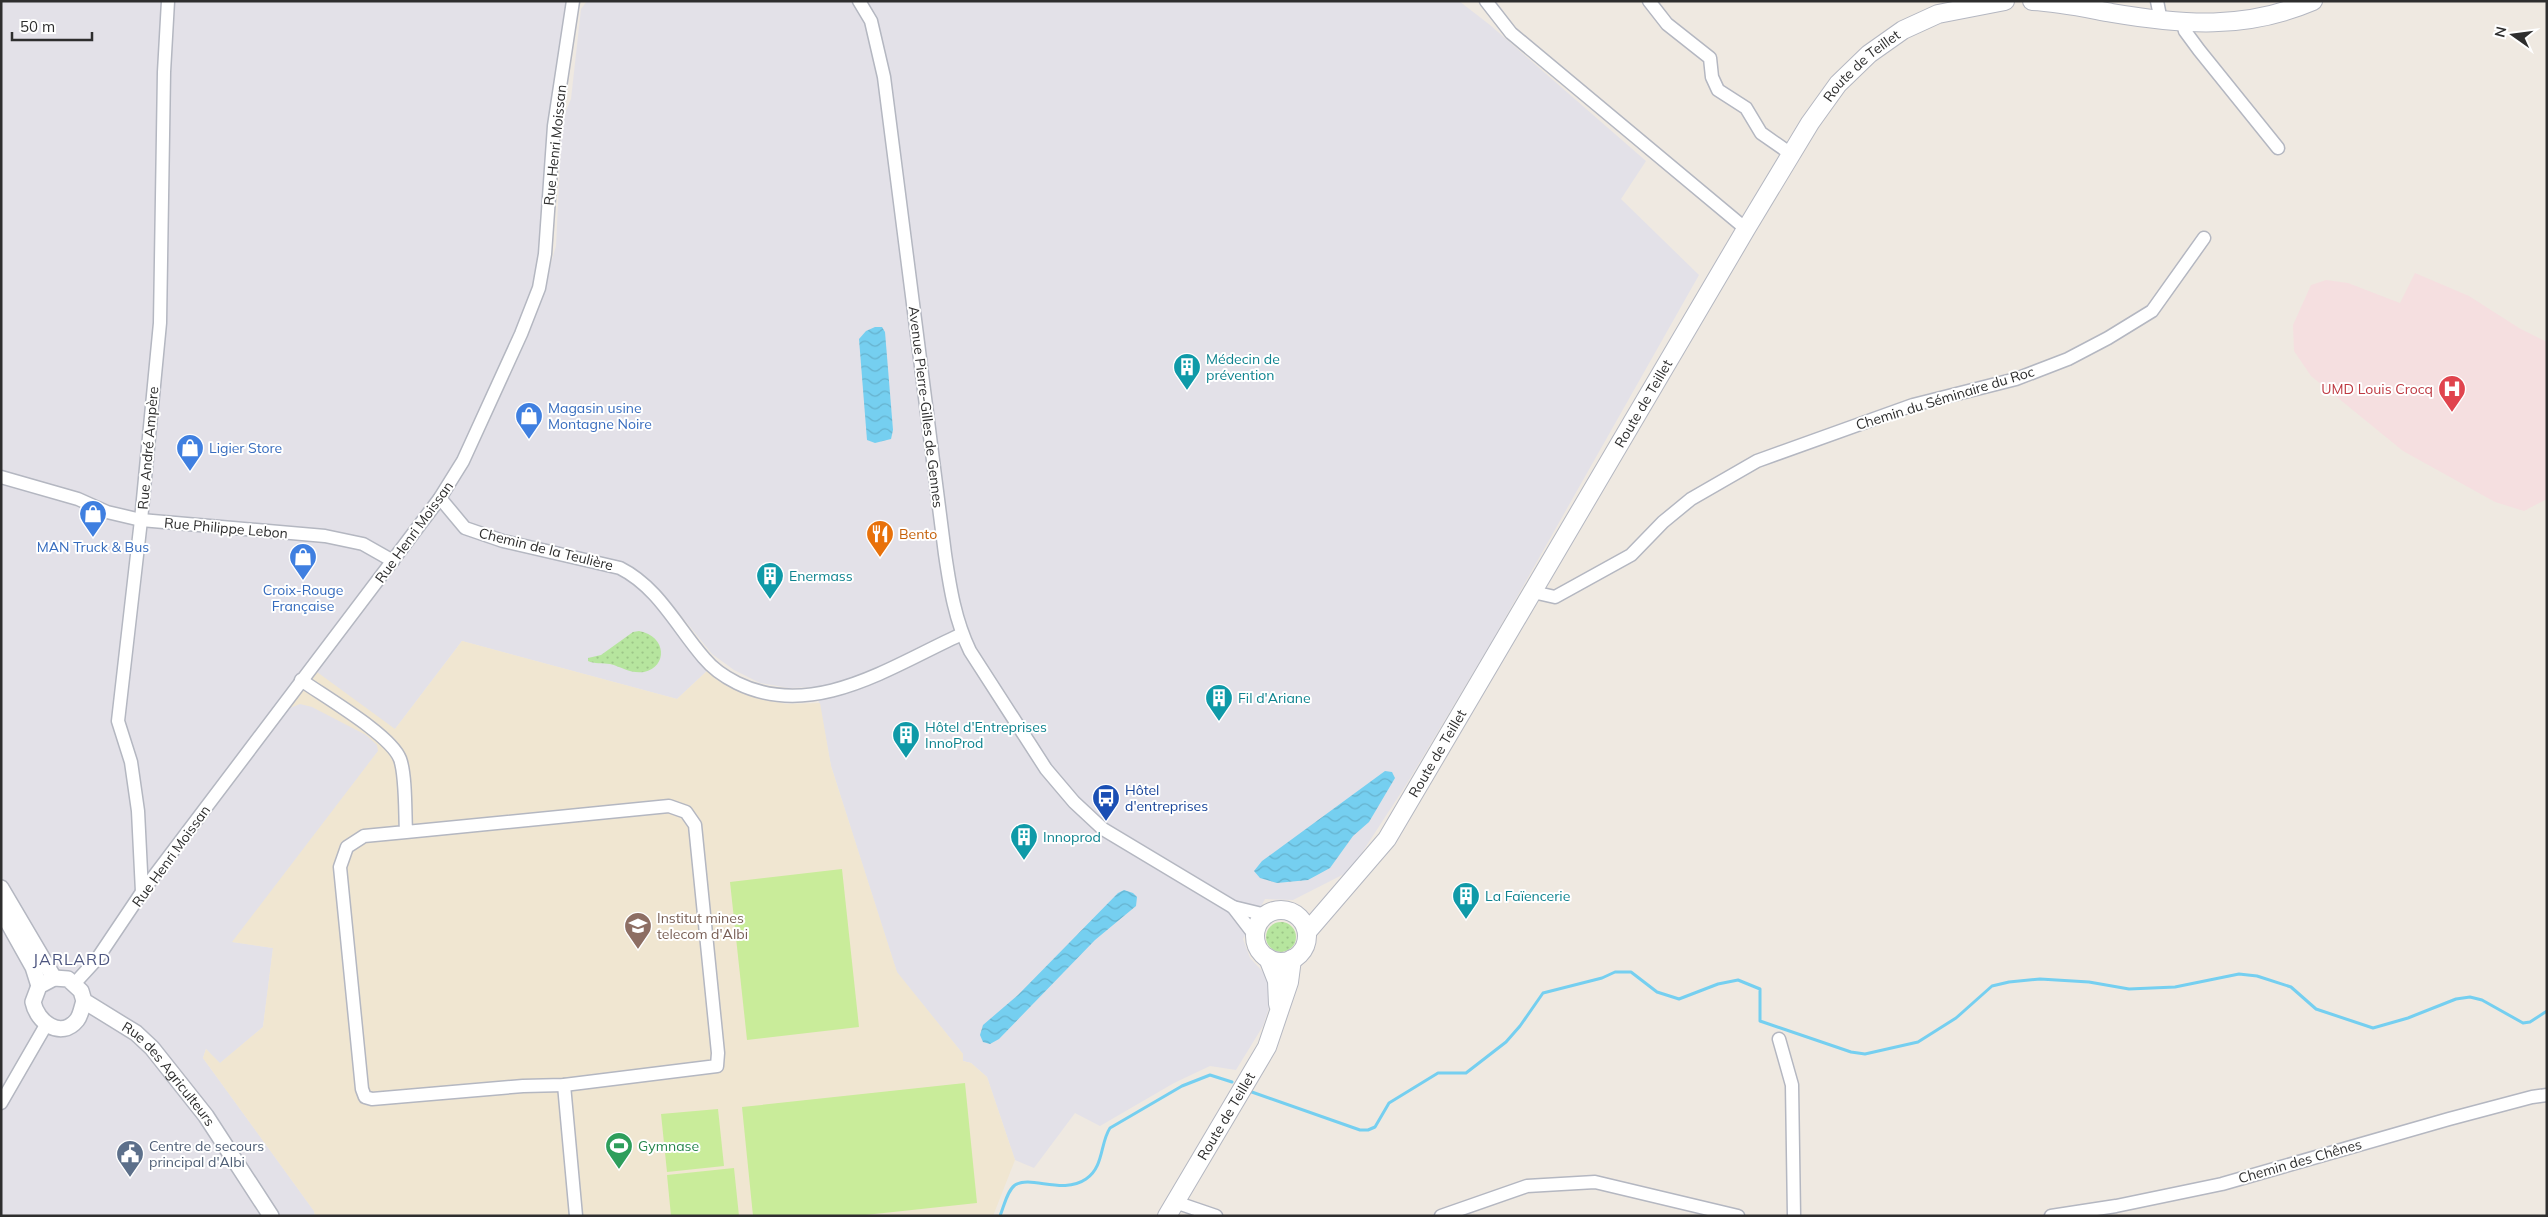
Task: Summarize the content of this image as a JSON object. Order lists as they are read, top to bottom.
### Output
{
  "streets": {
    "main road": ["Route de Teillet"],
    "street": [
      "Rue Henri Moissan",
      "Chemin du Séminaire du Roc",
      "Avenue Pierre-Gilles de Gennes",
      "Rue André Ampère",
      "Rue Philippe Lebon",
      "Chemin de la Teulière",
      "Rue des Agriculteurs",
      "Chemin des Chênes"
    ]
  },
  "crossings": [
    ["Route de Teillet", "Chemin du Séminaire du Roc"],
    ["Route de Teillet", "Avenue Pierre-Gilles de Gennes"],
    ["Rue Henri Moissan", "Rue André Ampère"],
    ["Rue Henri Moissan", "Rue Philippe Lebon"],
    ["Rue Henri Moissan", "Chemin de la Teulière"],
    ["Rue Henri Moissan", "Rue des Agriculteurs"],
    ["Avenue Pierre-Gilles de Gennes", "Chemin de la Teulière"],
    ["Rue André Ampère", "Rue Philippe Lebon"]
  ],
  "districts": ["JARLARD"],
  "places": {
    "building": [
      "Médecin de prévention",
      "Enermass",
      "Fil d'Ariane",
      "Hôtel d'Entreprises InnoProd",
      "Innoprod",
      "La Faïencerie"
    ],
    "hospital": ["UMD Louis Crocq"],
    "shop": [
      "Magasin usine Montagne Noire",
      "Ligier Store",
      "MAN Truck & Bus",
      "Croix-Rouge Française"
    ],
    "restaurant": ["Bento"],
    "bus stop": ["Hôtel d'entreprises"],
    "school or university": ["Institut mines telecom d'Albi"],
    "sports": ["Gymnase"],
    "public building": ["Centre de secours principal d'Albi"]
  },
  "scale_bar": "50 m",
  "north": "left"
}
